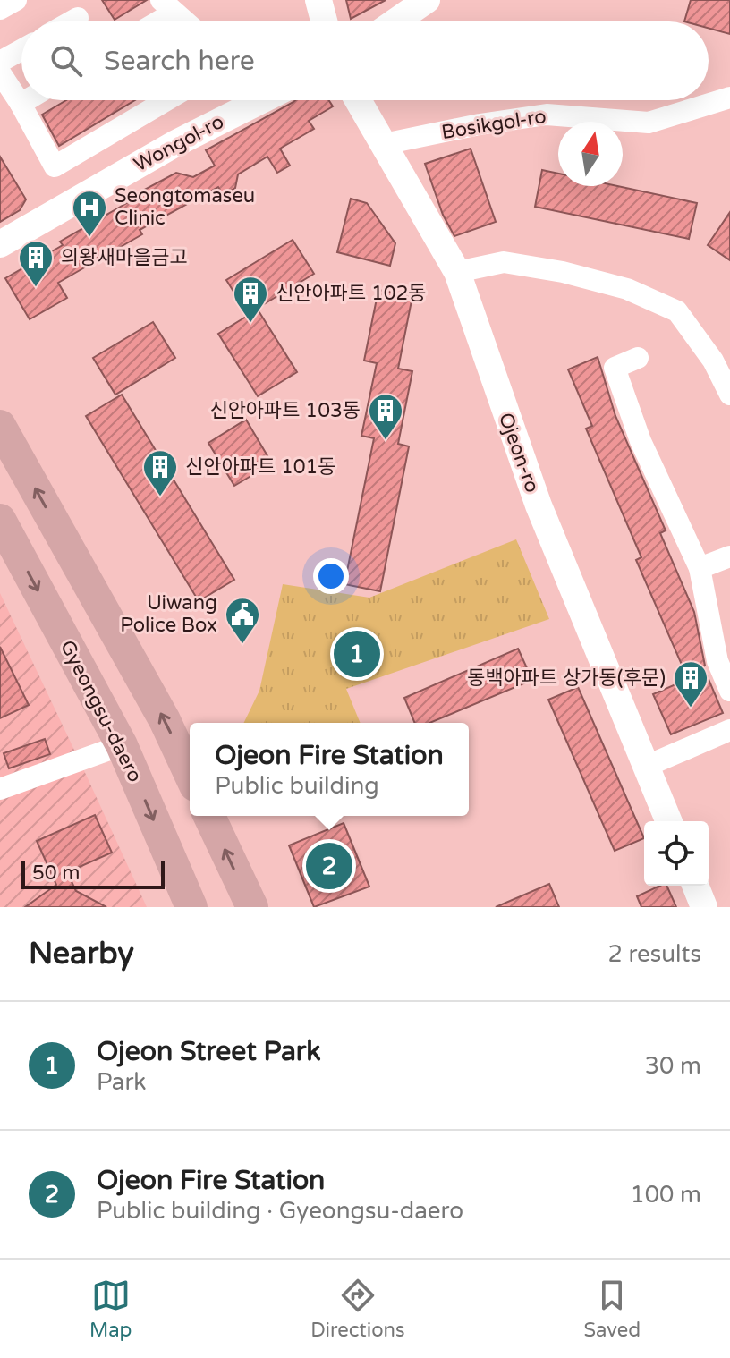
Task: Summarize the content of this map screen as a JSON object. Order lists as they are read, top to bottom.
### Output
{
  "streets": {
    "main road": ["Gyeongsu-daero"],
    "street": ["Bosikgol-ro", "Wongol-ro", "Ojeon-ro"]
  },
  "crossings": [
    ["Bosikgol-ro", "Ojeon-ro"]
  ],
  "places": {
    "hospital": ["Seongtomaseu Clinic"],
    "building": [
      "의왕새마을금고",
      "신안아파트 102동",
      "신안아파트 103동",
      "신안아파트 101동",
      "동백아파트 상가동(후문)"
    ],
    "public building": ["Uiwang Police Box"]
  },
  "scale_bar": "50 m",
  "north": "top",
  "page": {
    "search": "Search here",
    "pins": ["1", "2"],
    "popup": ["Ojeon Fire Station", "Public building"],
    "scale": "50 m",
    "heading": ["Nearby", "2 results"],
    "list": [
      {
        "mark": "1",
        "name": "Ojeon Street Park",
        "note": "Park",
        "value": "30 m"
      },
      {
        "mark": "2",
        "name": "Ojeon Fire Station",
        "note": "Public building · Gyeongsu-daero",
        "value": "100 m"
      }
    ],
    "nav": ["Map", "Directions", "Saved"]
  }
}
